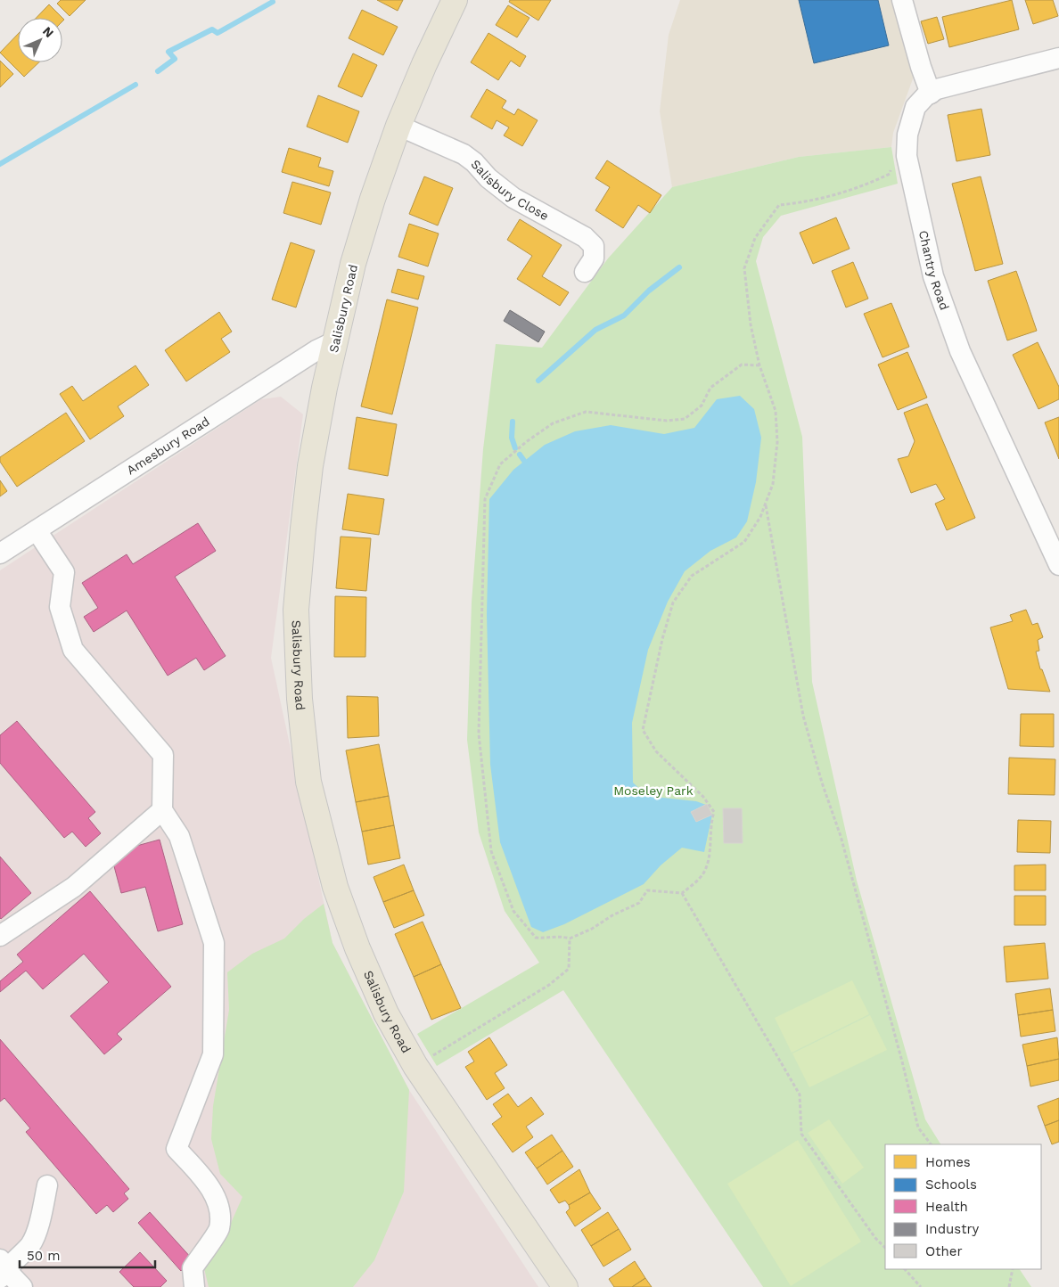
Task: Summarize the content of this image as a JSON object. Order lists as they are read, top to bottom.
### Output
{
  "streets": {
    "main road": ["Salisbury Road"],
    "street": ["Salisbury Close", "Chantry Road", "Amesbury Road"]
  },
  "crossings": [
    ["Salisbury Close", "Salisbury Road"],
    ["Salisbury Road", "Amesbury Road"]
  ],
  "parks": ["Moseley Park"],
  "legend": [
    "Homes",
    "Schools",
    "Health",
    "Industry",
    "Other"
  ],
  "scale_bar": "50 m",
  "north": "top right"
}
